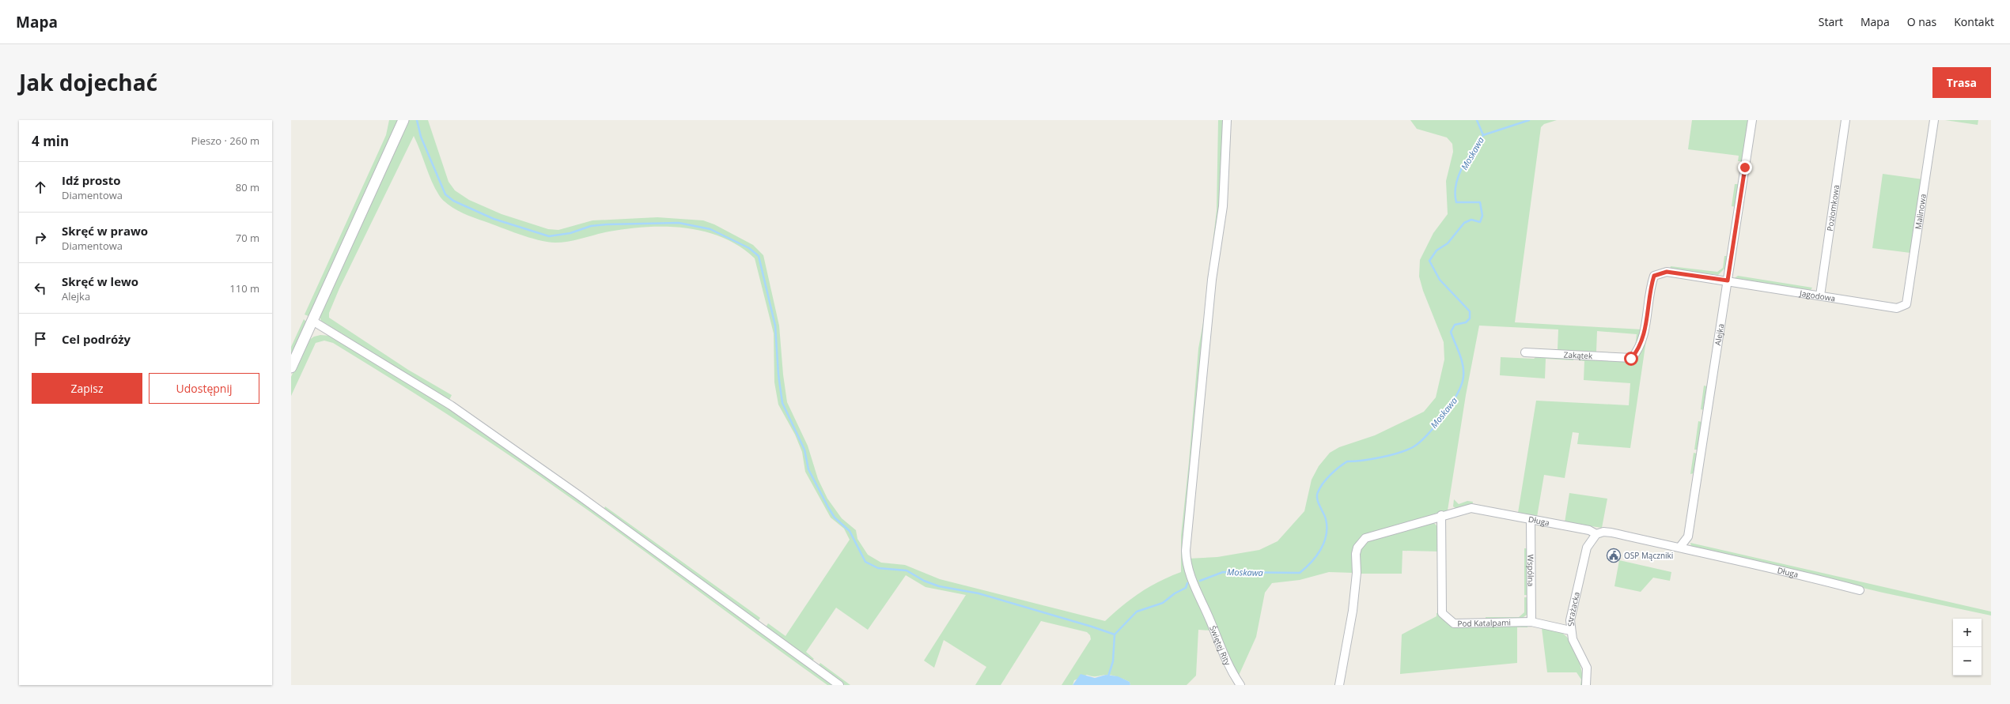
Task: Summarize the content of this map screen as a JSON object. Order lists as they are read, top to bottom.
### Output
{
  "streets": {
    "street": [
      "Poziomkowa",
      "Malinowa",
      "Jagodowa",
      "Alejka",
      "Zakątek",
      "Długa",
      "Wspólna",
      "Strażacka",
      "Pod Katalpami",
      "Świętej Rity"
    ]
  },
  "crossings": [
    ["Poziomkowa", "Jagodowa"],
    ["Malinowa", "Jagodowa"],
    ["Jagodowa", "Alejka"],
    ["Jagodowa", "Zakątek"],
    ["Alejka", "Długa"],
    ["Długa", "Wspólna"],
    ["Długa", "Strażacka"],
    ["Długa", "Pod Katalpami"],
    ["Wspólna", "Pod Katalpami"],
    ["Strażacka", "Pod Katalpami"]
  ],
  "water": ["Moskawa"],
  "places": {
    "public building": ["OSP Mączniki"]
  },
  "page": {
    "header": "Mapa",
    "nav": [
      "Start",
      "Mapa",
      "O nas",
      "Kontakt"
    ],
    "title": "Jak dojechać",
    "buttons": [
      "Trasa",
      ["Zapisz", "Udostępnij"]
    ],
    "heading": ["4 min", "Pieszo · 260 m"],
    "list": [
      ["Idź prosto", "Diamentowa", "80 m"],
      ["Skręć w prawo", "Diamentowa", "70 m"],
      ["Skręć w lewo", "Alejka", "110 m"],
      "Cel podróży"
    ],
    "map_buttons": ["+", "−"]
  }
}
